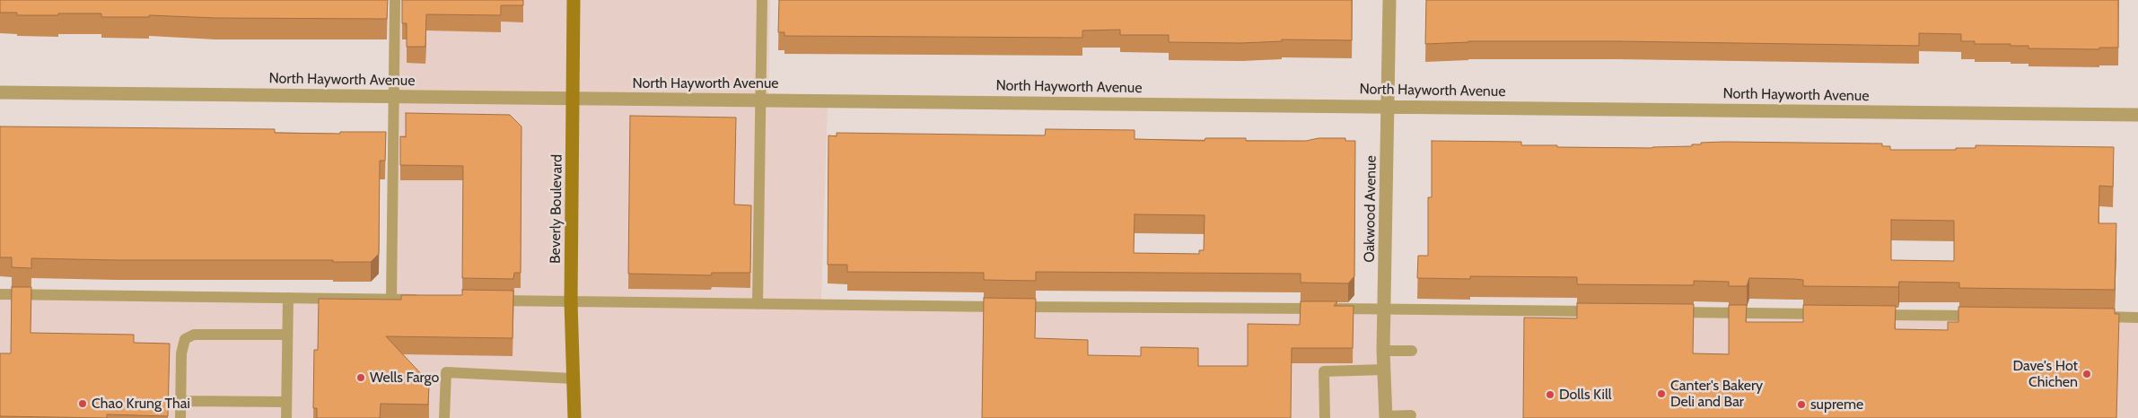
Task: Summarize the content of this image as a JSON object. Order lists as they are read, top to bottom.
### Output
{
  "streets": {
    "main road": ["Beverly Boulevard"],
    "street": ["North Hayworth Avenue", "Oakwood Avenue"]
  },
  "crossings": [
    ["North Hayworth Avenue", "Beverly Boulevard"],
    ["North Hayworth Avenue", "Oakwood Avenue"]
  ],
  "places": [
    "Dave's Hot Chichen",
    "Wells Fargo",
    "Canter's Bakery Deli and Bar",
    "Dolls Kill",
    "Chao Krung Thai",
    "supreme"
  ]
}
